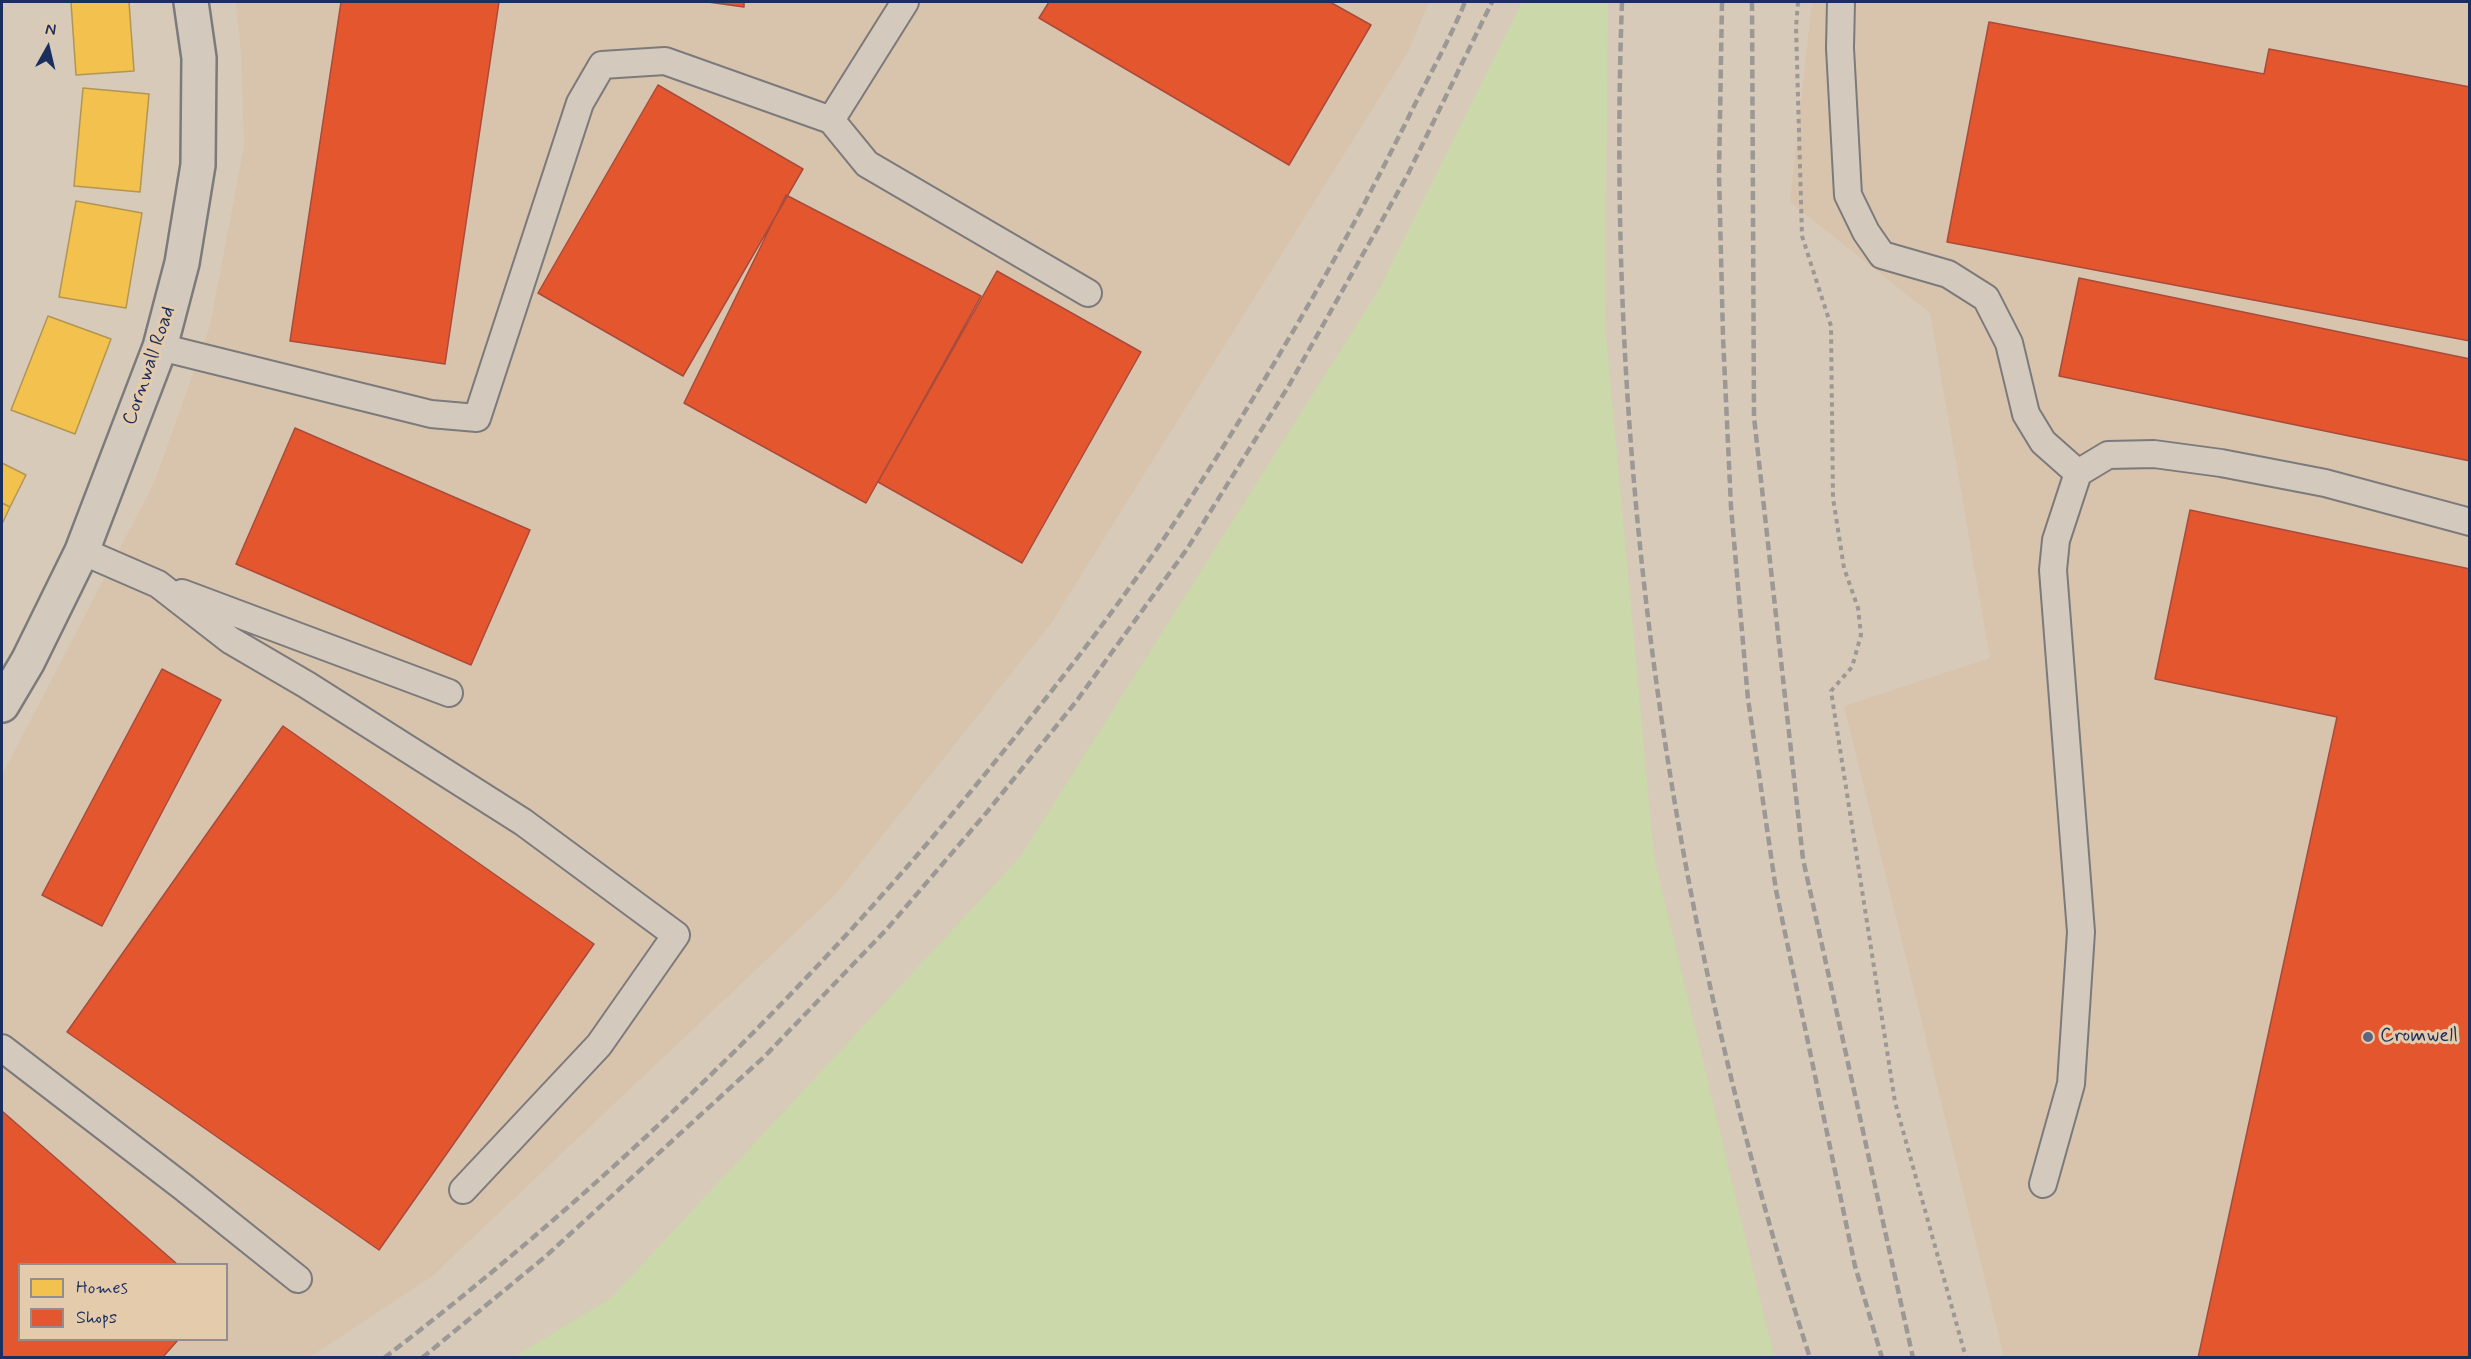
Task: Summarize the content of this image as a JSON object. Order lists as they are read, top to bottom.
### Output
{
  "streets": {
    "street": ["Cornwall Road"]
  },
  "places": ["Cromwell"],
  "legend": ["Homes", "Shops"],
  "north": "top"
}
